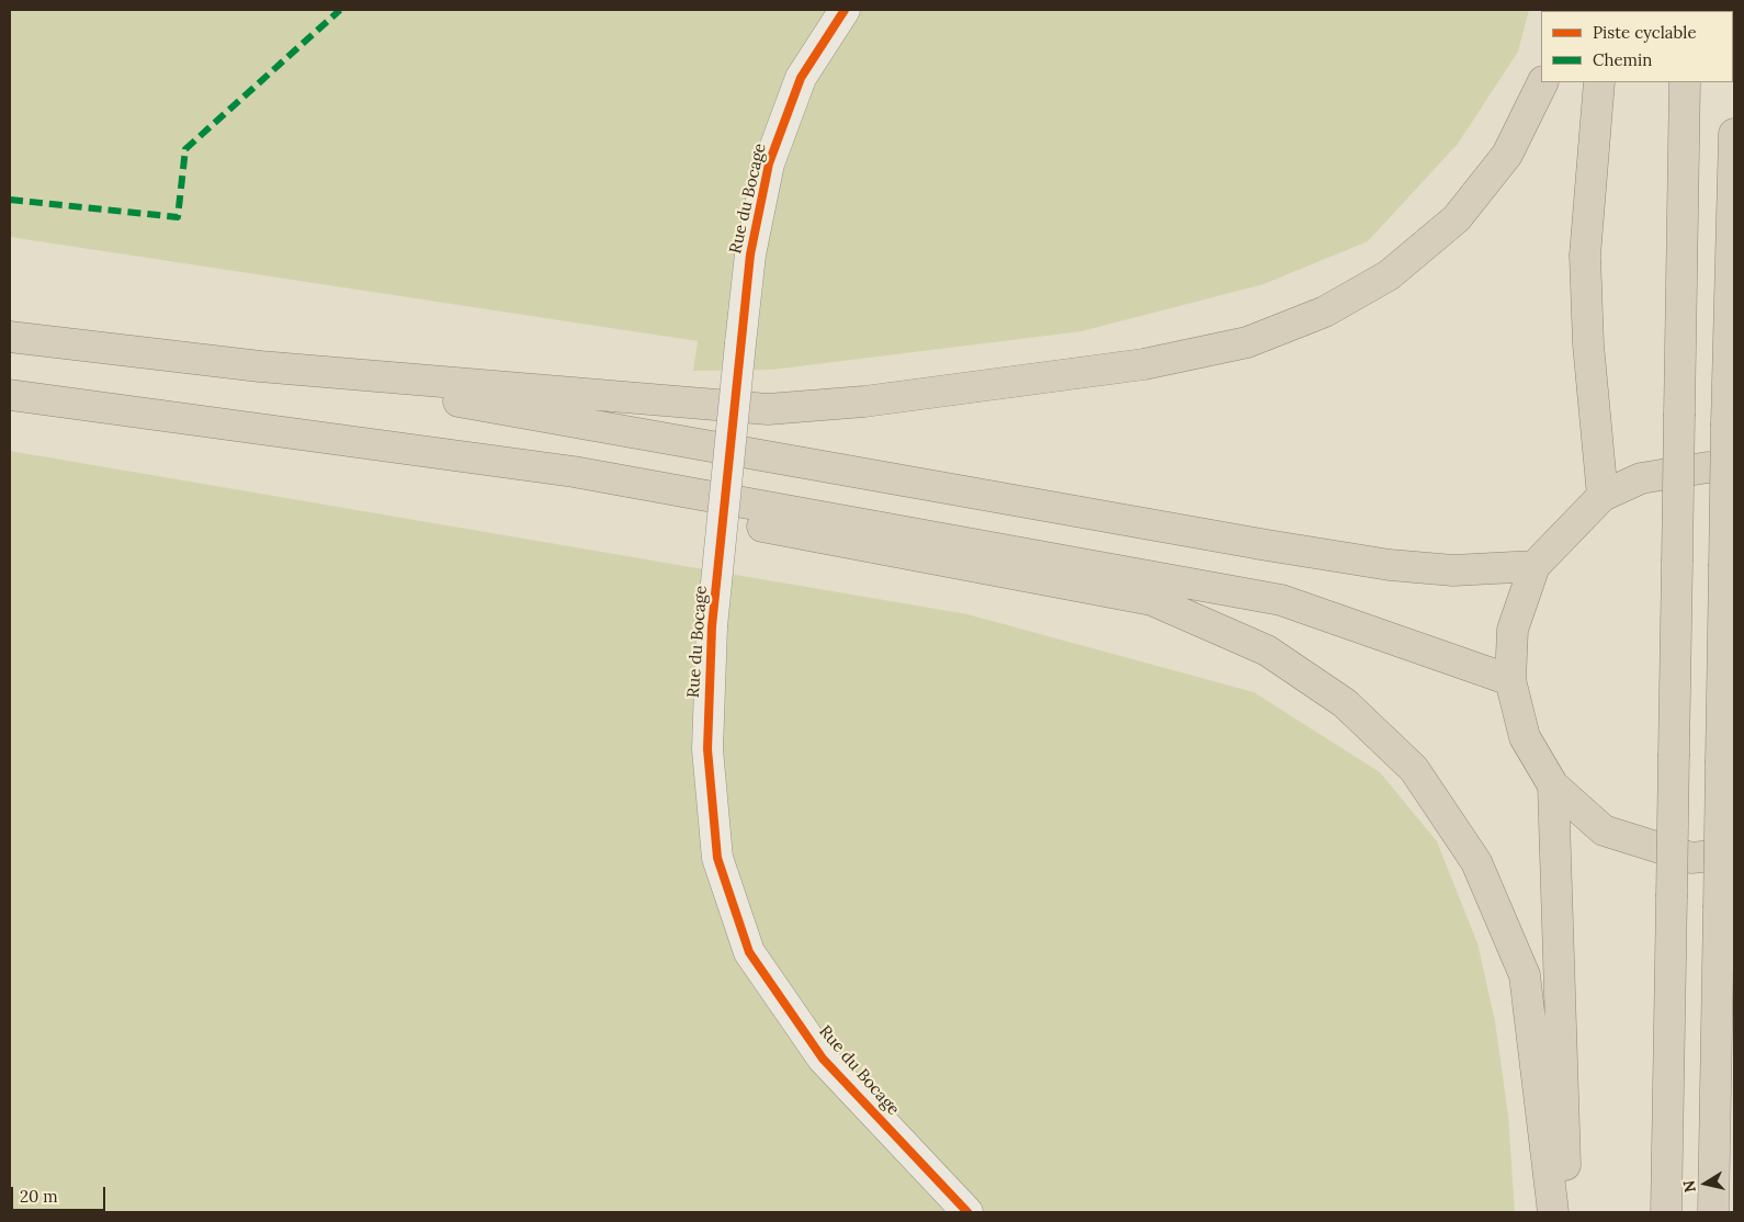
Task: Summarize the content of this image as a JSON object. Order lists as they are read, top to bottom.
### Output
{
  "streets": {
    "street": ["Rue du Bocage"]
  },
  "legend": ["Piste cyclable", "Chemin"],
  "scale_bar": "20 m",
  "north": "left"
}
